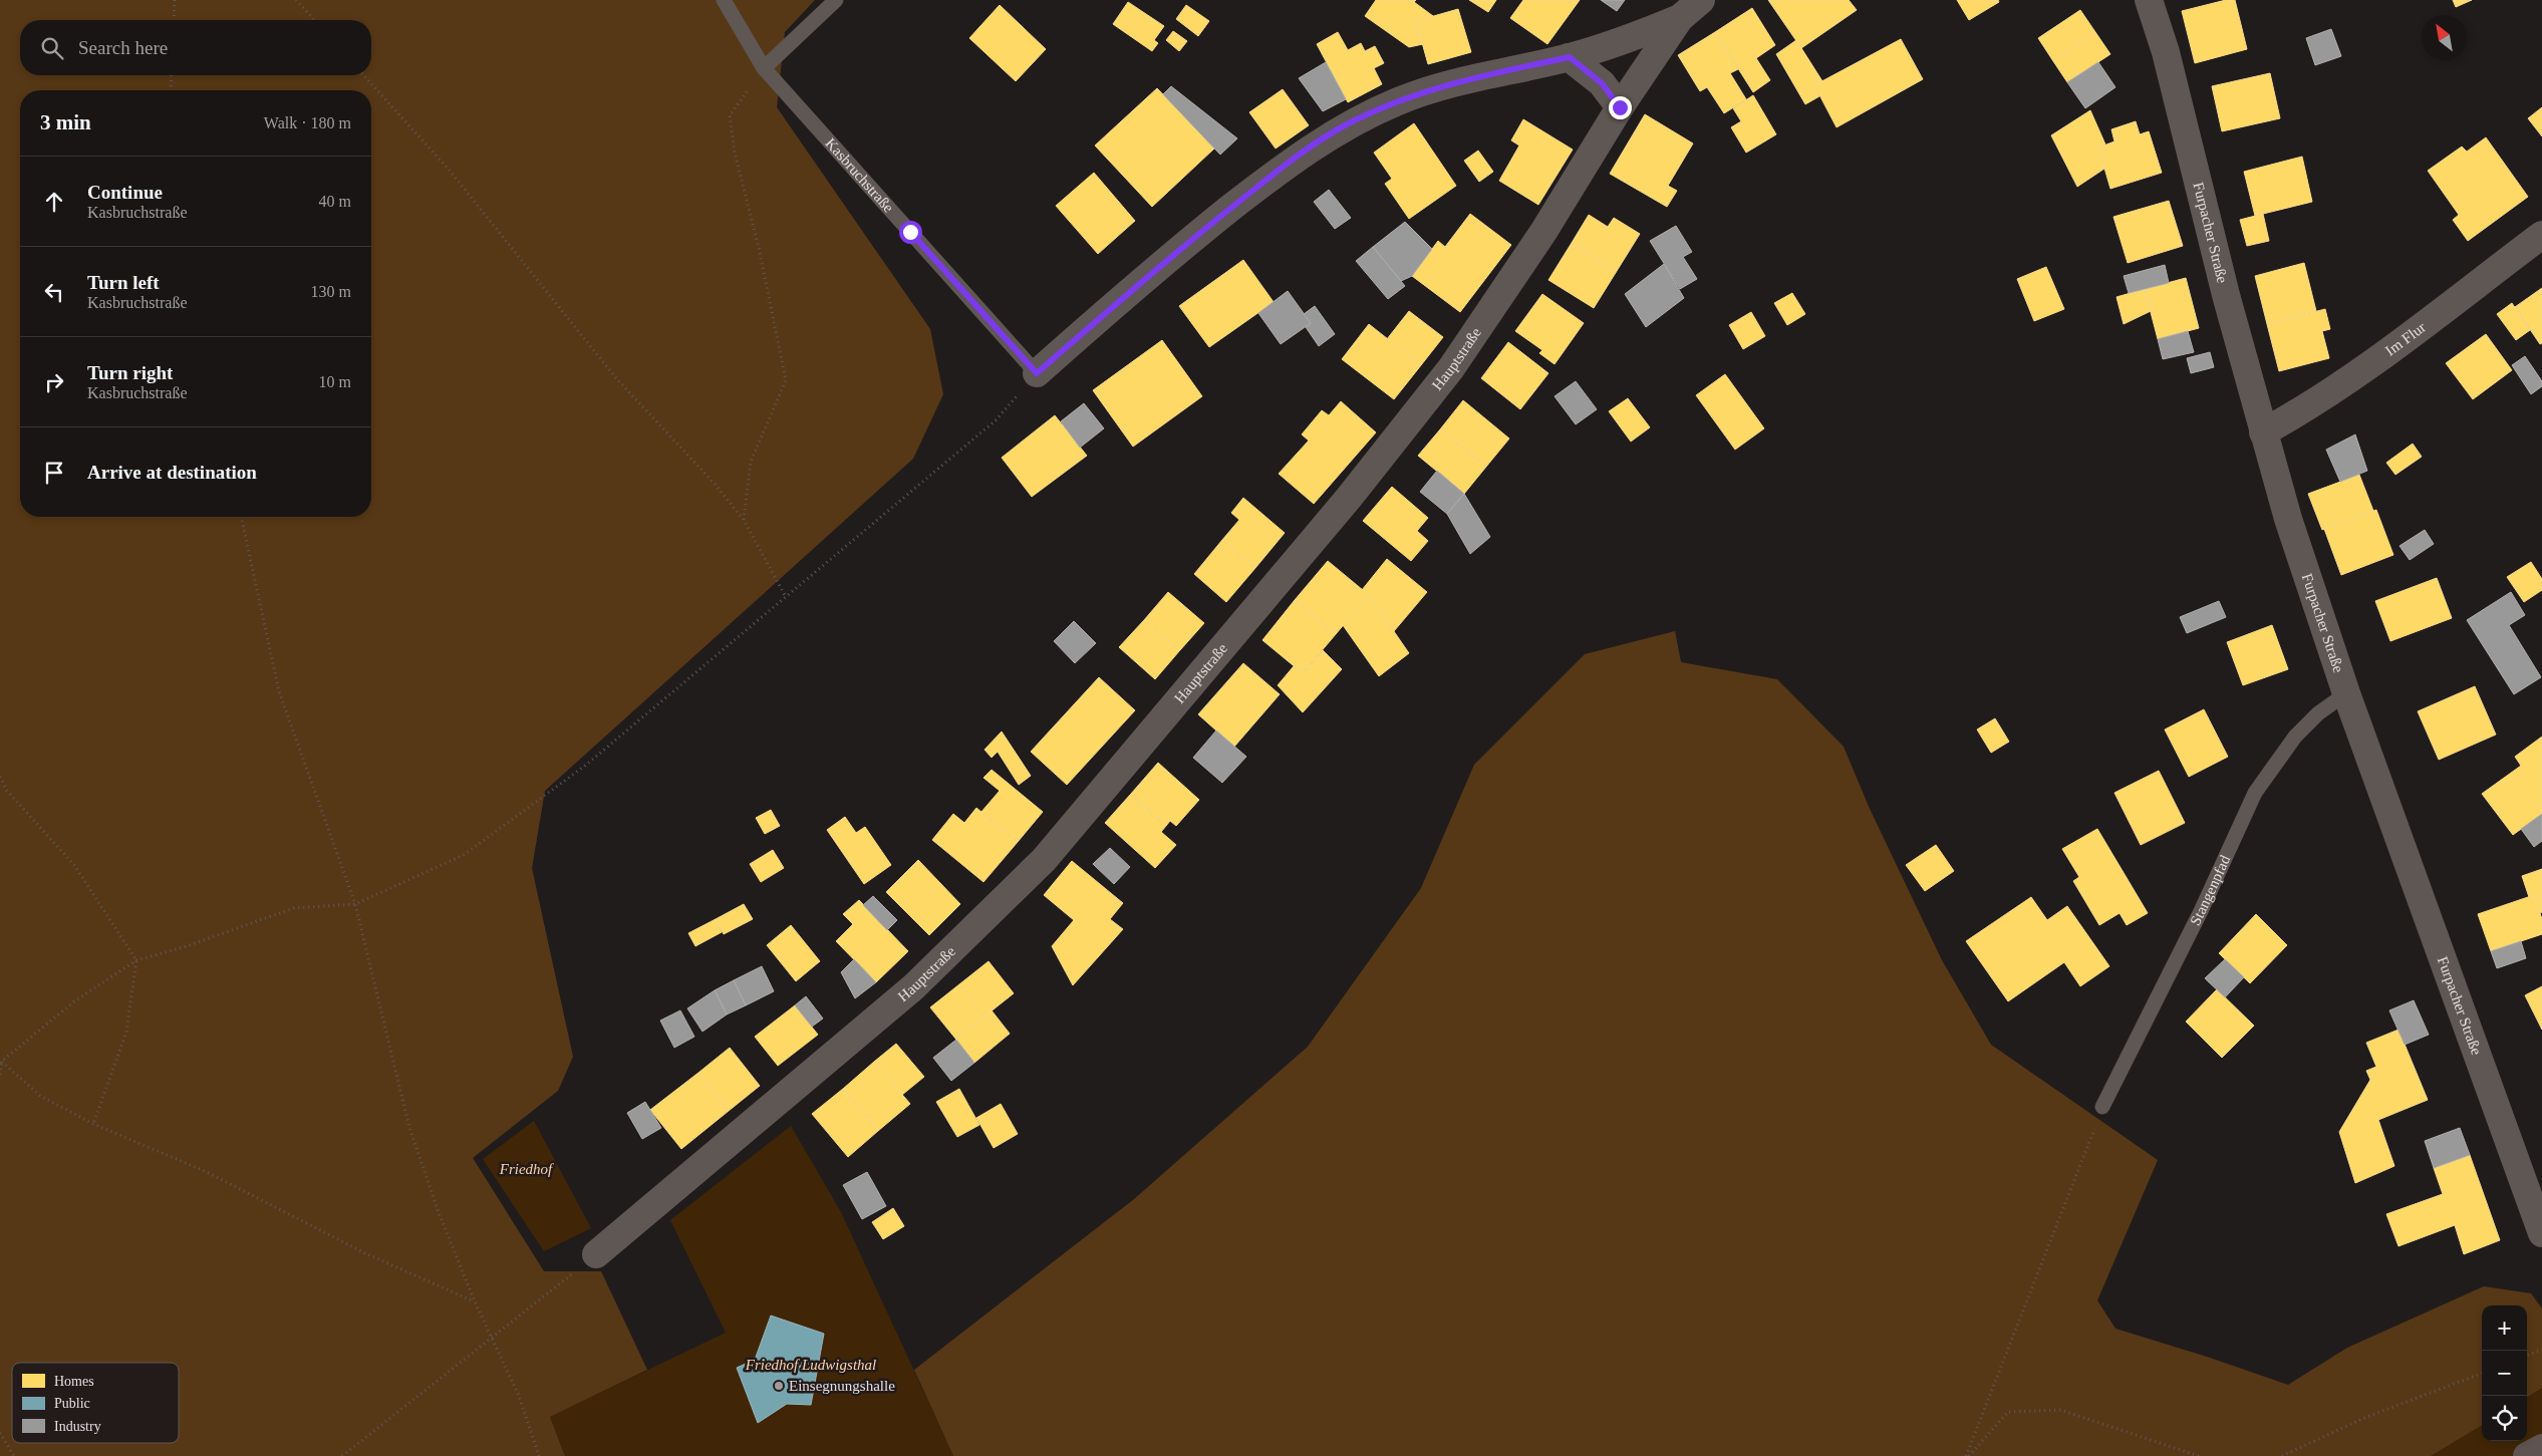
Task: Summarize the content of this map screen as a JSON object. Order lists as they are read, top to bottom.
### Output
{
  "streets": {
    "street": ["Furpacher Straße", "Im Flur", "Hauptstraße"],
    "lane": ["Kasbruchstraße", "Stangenpfad"]
  },
  "crossings": [
    ["Furpacher Straße", "Im Flur"],
    ["Furpacher Straße", "Stangenpfad"]
  ],
  "parks": ["Friedhof", "Friedhof Ludwigsthal"],
  "places": ["Einsegnungshalle"],
  "legend": ["Homes", "Public", "Industry"],
  "north": "top left",
  "page": {
    "search": "Search here",
    "heading": ["3 min", "Walk · 180 m"],
    "list": [
      ["Continue", "Kasbruchstraße", "40 m"],
      ["Turn left", "Kasbruchstraße", "130 m"],
      ["Turn right", "Kasbruchstraße", "10 m"],
      "Arrive at destination"
    ],
    "map_buttons": ["+", "−"]
  }
}
